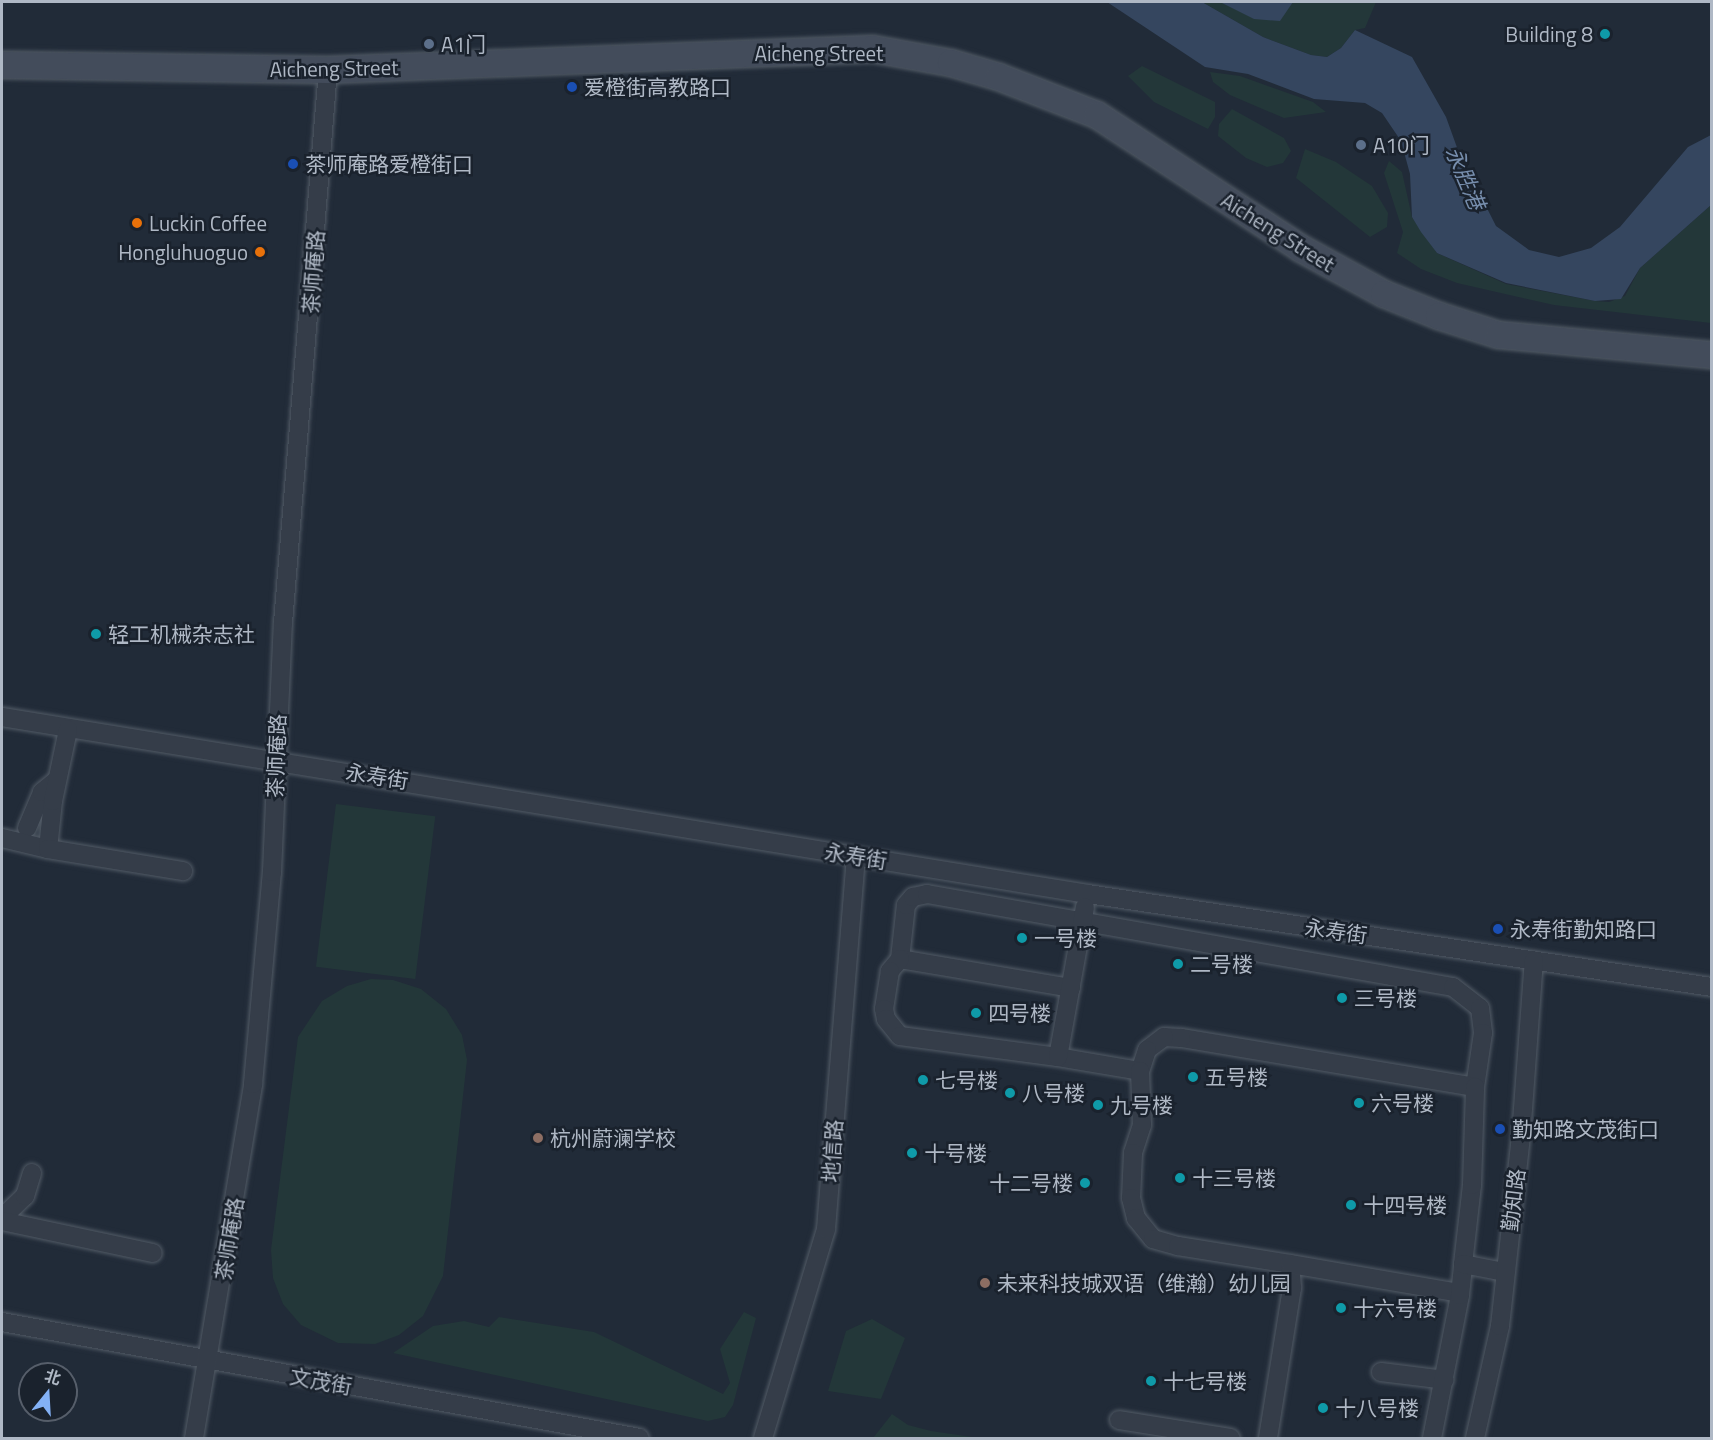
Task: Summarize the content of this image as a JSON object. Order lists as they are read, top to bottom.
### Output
{
  "streets": {
    "street": [
      "Aicheng Street",
      "茶师庵路",
      "永寿街",
      "地信路",
      "勤知路",
      "文茂街"
    ]
  },
  "crossings": [
    ["Aicheng Street", "茶师庵路"],
    ["茶师庵路", "永寿街"],
    ["茶师庵路", "文茂街"],
    ["永寿街", "地信路"],
    ["永寿街", "勤知路"]
  ],
  "water": ["永胜港"],
  "places": [
    "Building 8",
    "A1门",
    "爱橙街高教路口",
    "A10门",
    "茶师庵路爱橙街口",
    "Luckin Coffee",
    "Hongluhuoguo",
    "轻工机械杂志社",
    "永寿街勤知路口",
    "一号楼",
    "二号楼",
    "三号楼",
    "四号楼",
    "五号楼",
    "七号楼",
    "八号楼",
    "六号楼",
    "九号楼",
    "勤知路文茂街口",
    "杭州蔚澜学校",
    "十号楼",
    "十三号楼",
    "十二号楼",
    "十四号楼",
    "未来科技城双语（维瀚）幼儿园",
    "十六号楼",
    "十七号楼",
    "十八号楼"
  ],
  "north": "top"
}
